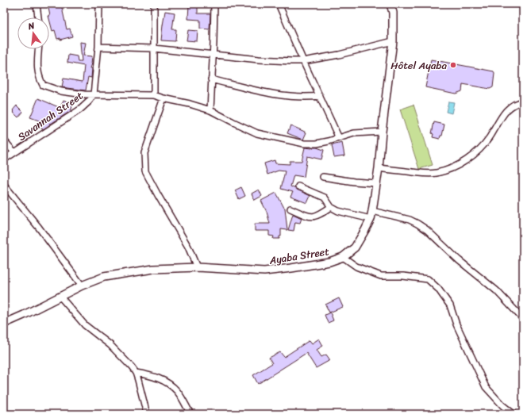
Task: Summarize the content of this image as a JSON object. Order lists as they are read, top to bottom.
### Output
{
  "streets": {
    "main road": ["Ayaba Street"],
    "street": ["Savannah Street"]
  },
  "places": ["Hôtel Ayaba"],
  "north": "top"
}
